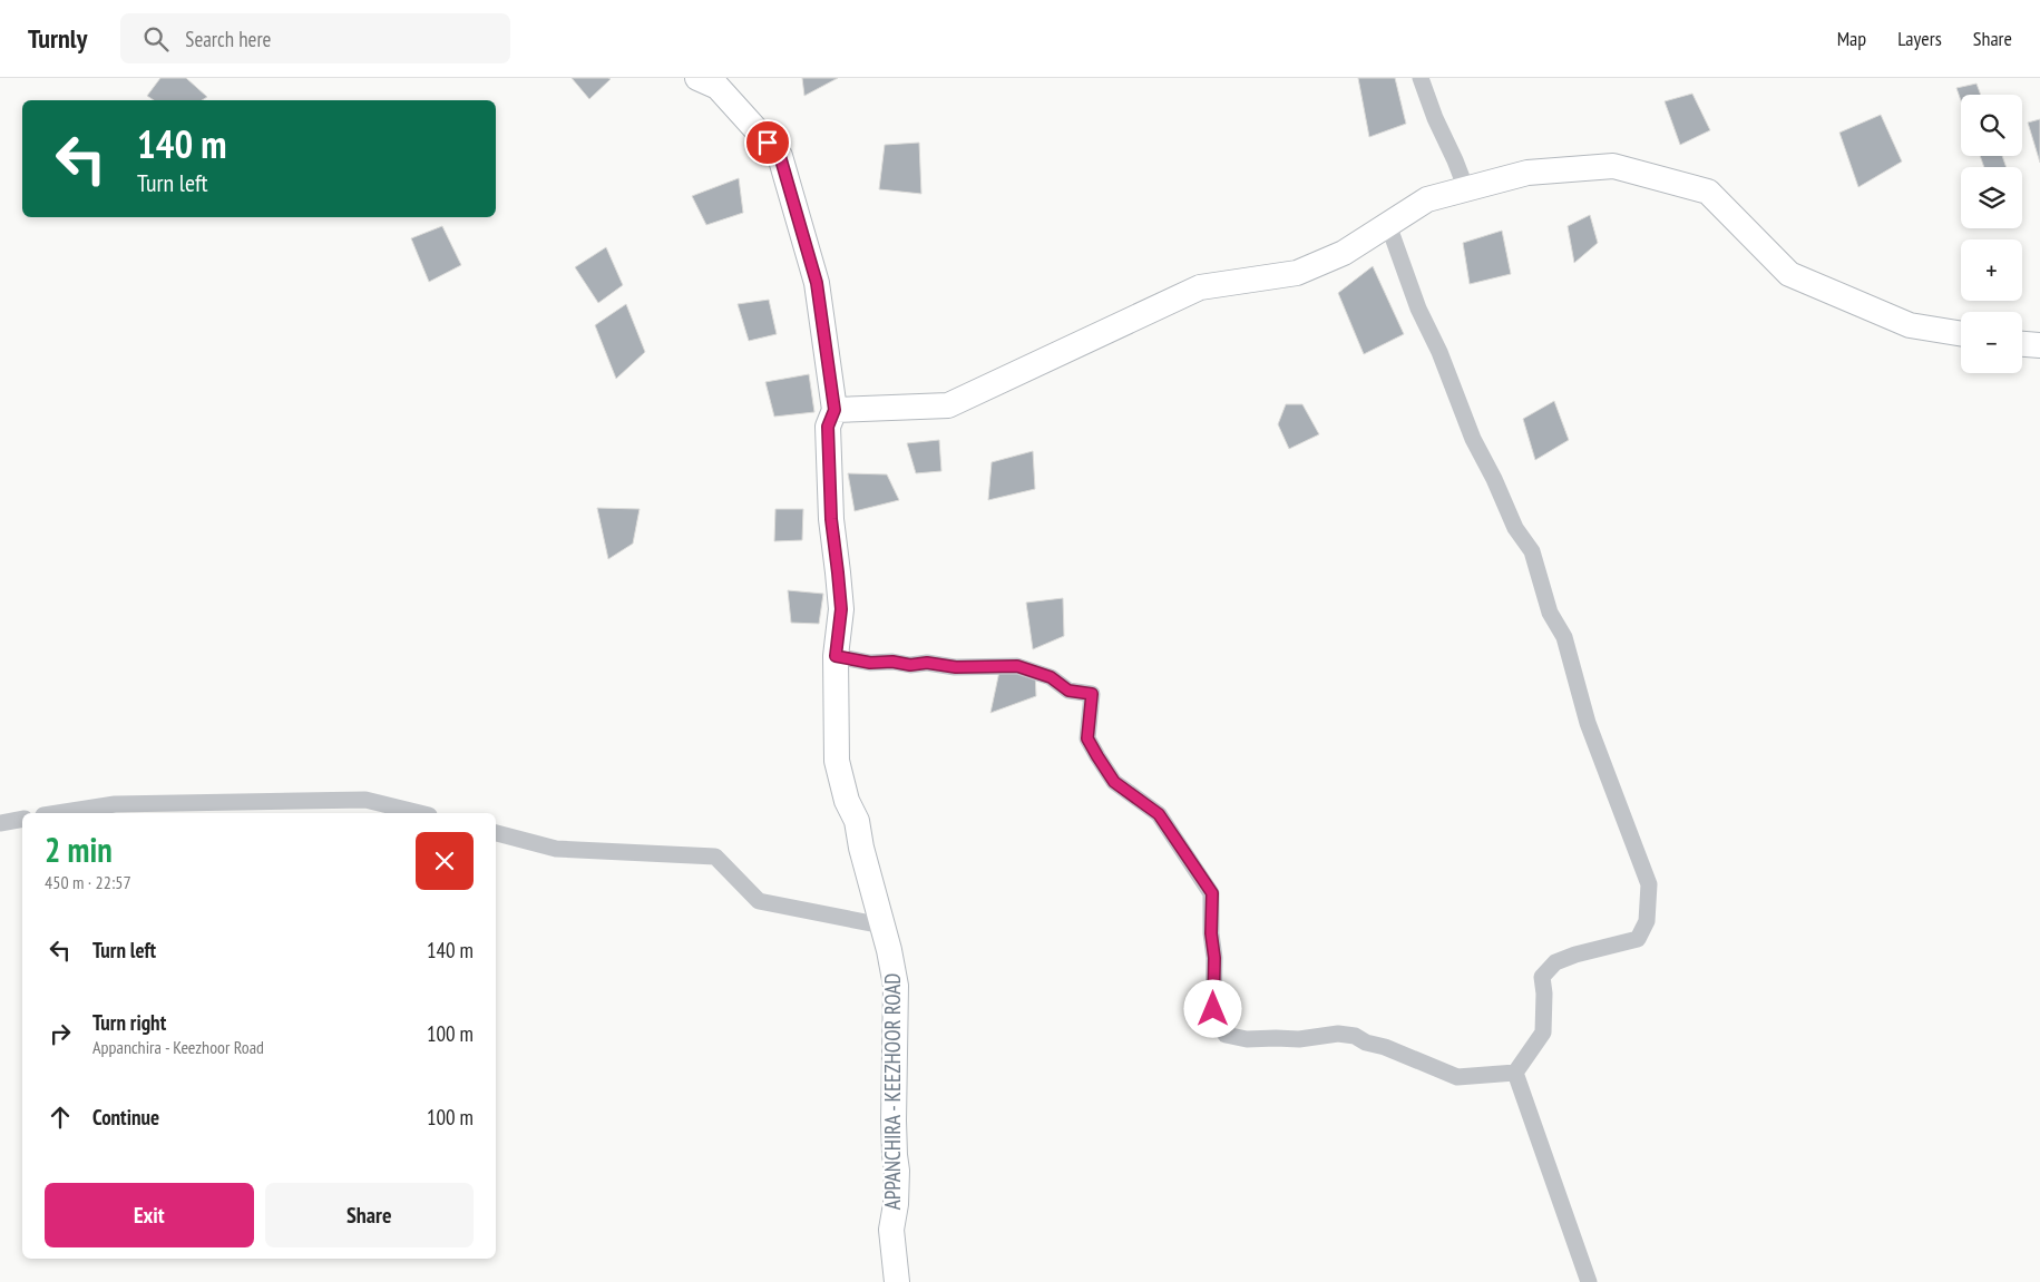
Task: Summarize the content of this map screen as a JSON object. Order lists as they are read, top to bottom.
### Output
{
  "streets": {
    "main road": ["APPANCHIRA - KEEZHOOR ROAD"]
  },
  "page": {
    "header": "Turnly",
    "search": "Search here",
    "nav": ["Map", "Layers", "Share"],
    "map_buttons": ["+", "−"],
    "turn": ["140 m", "Turn left"],
    "heading": ["2 min", "450 m · 22:57"],
    "list": [
      {
        "name": "Turn left",
        "value": "140 m"
      },
      {
        "name": "Turn right",
        "note": "Appanchira - Keezhoor Road",
        "value": "100 m"
      },
      {
        "name": "Continue",
        "value": "100 m"
      }
    ],
    "buttons": ["Exit", "Share"]
  }
}
